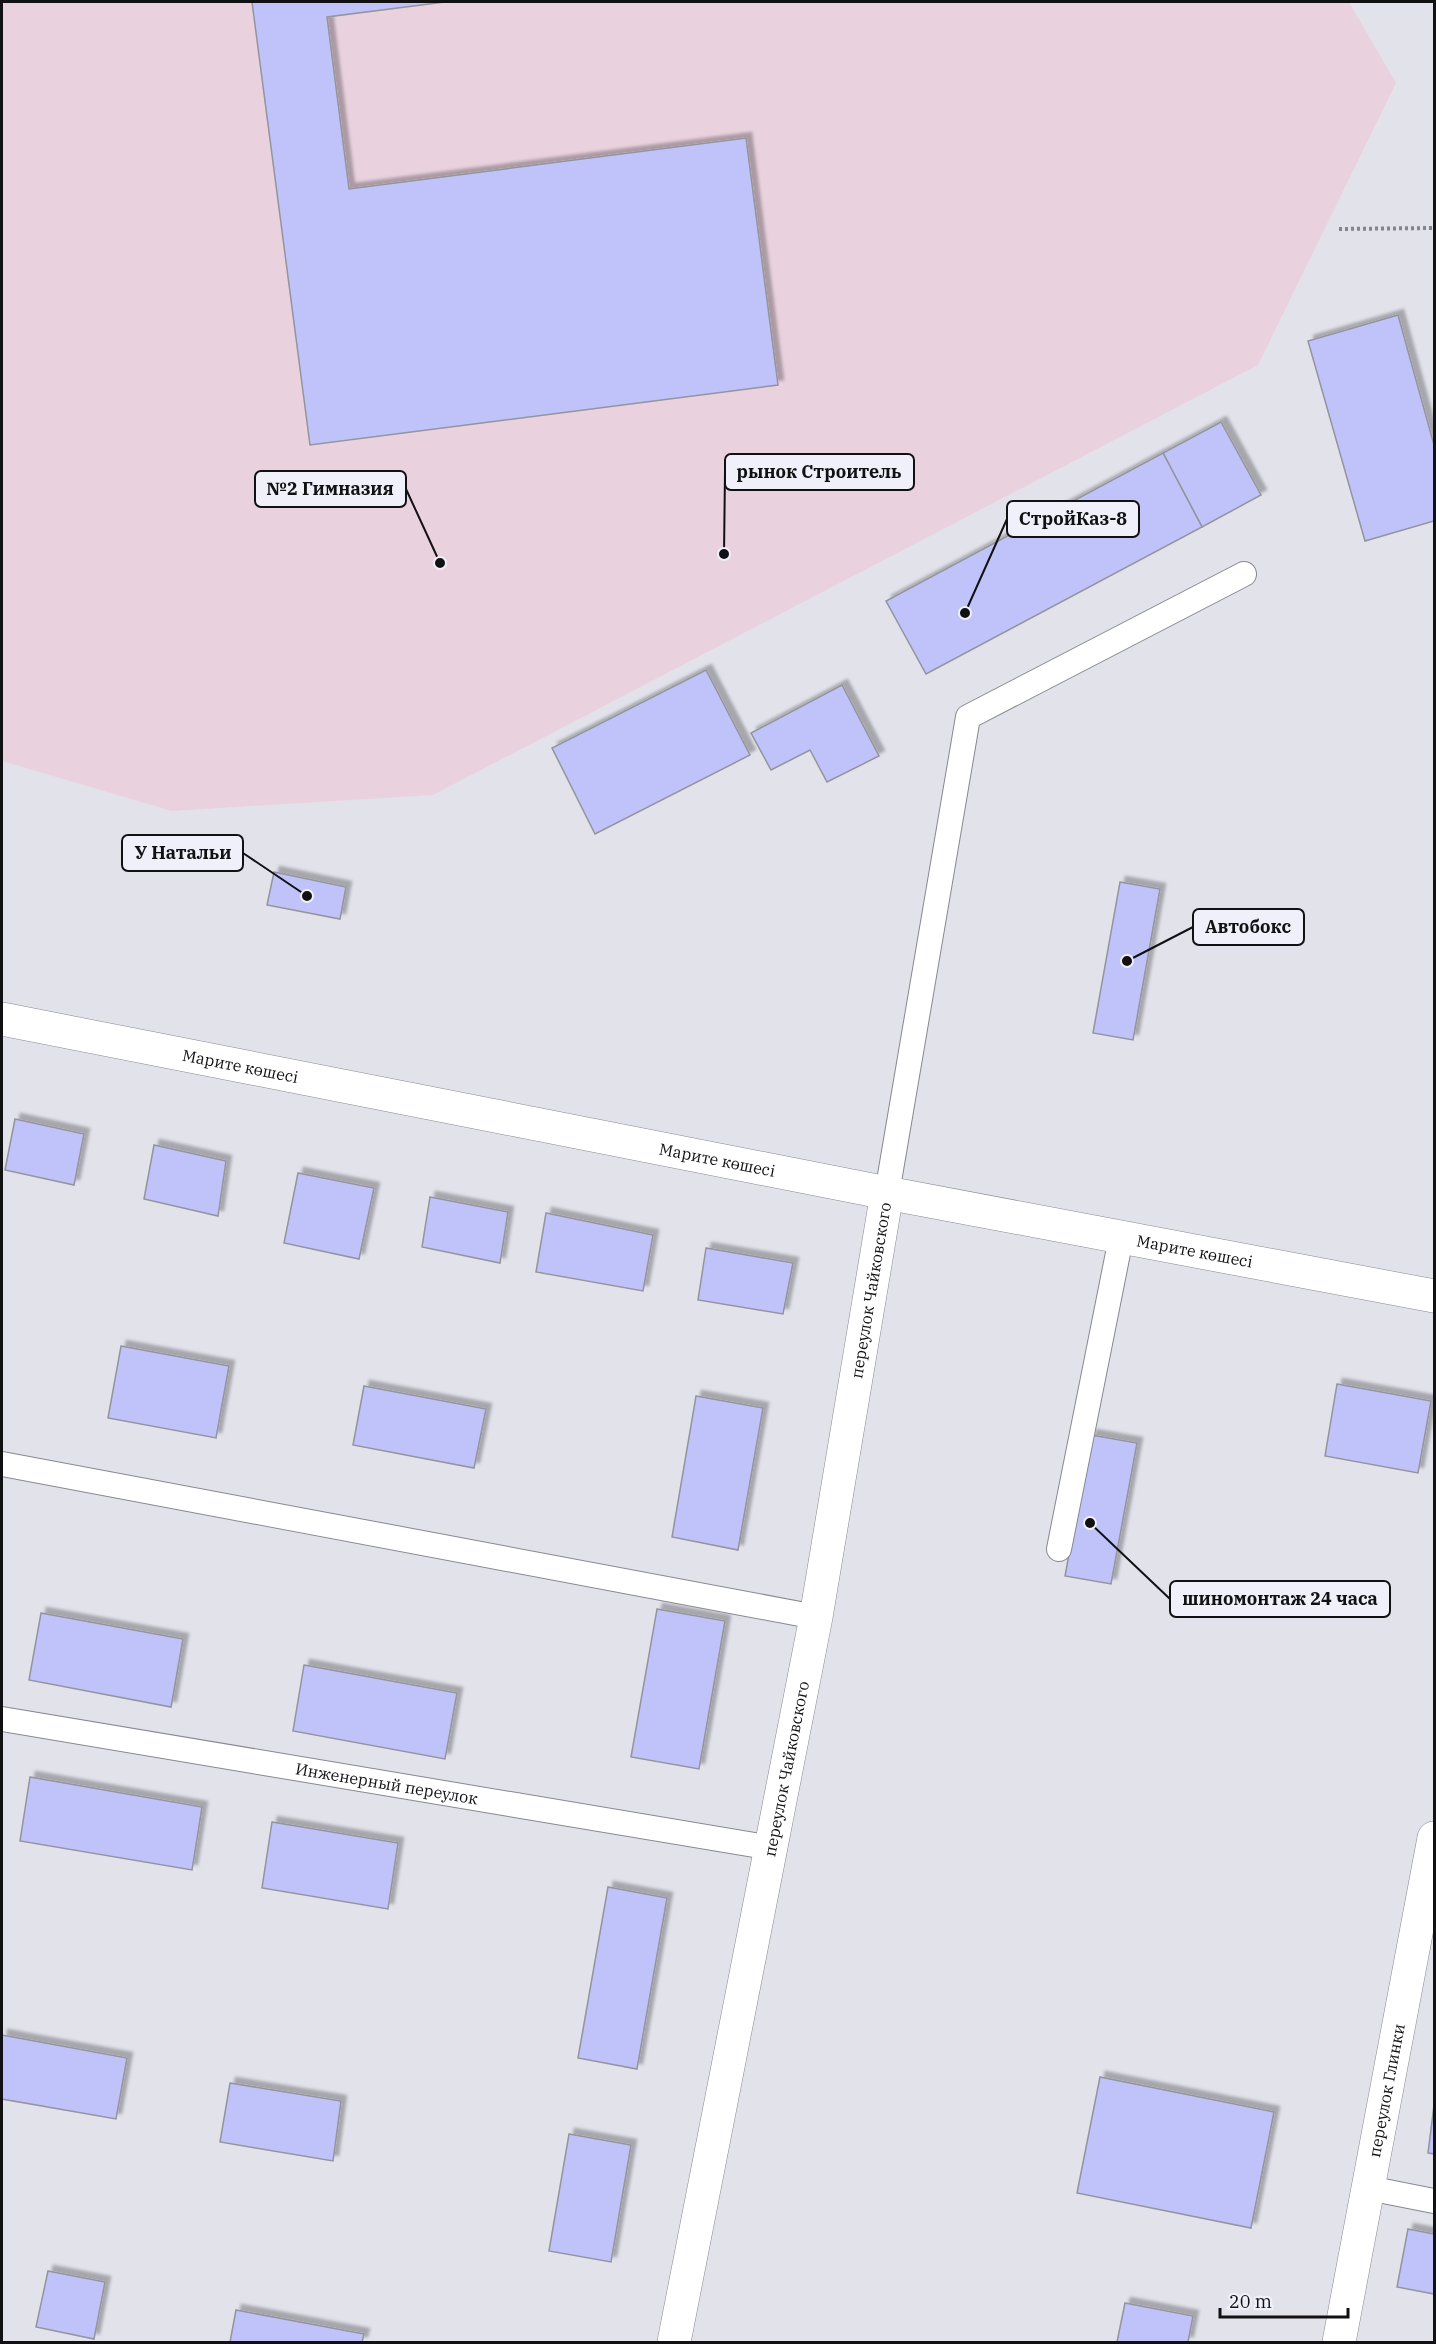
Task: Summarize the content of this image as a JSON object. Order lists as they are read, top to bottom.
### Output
{
  "streets": {
    "street": ["Марите көшесі", "переулок Чайковского", "переулок Глинки"],
    "lane": ["Инженерный переулок"]
  },
  "crossings": [
    ["Марите көшесі", "переулок Чайковского"],
    ["переулок Чайковского", "Инженерный переулок"]
  ],
  "places": [
    "рынок Строитель",
    "№2 Гимназия",
    "СтройКаз-8",
    "У Натальи",
    "Автобокс",
    "шиномонтаж 24 часа"
  ],
  "scale_bar": "20 m"
}
